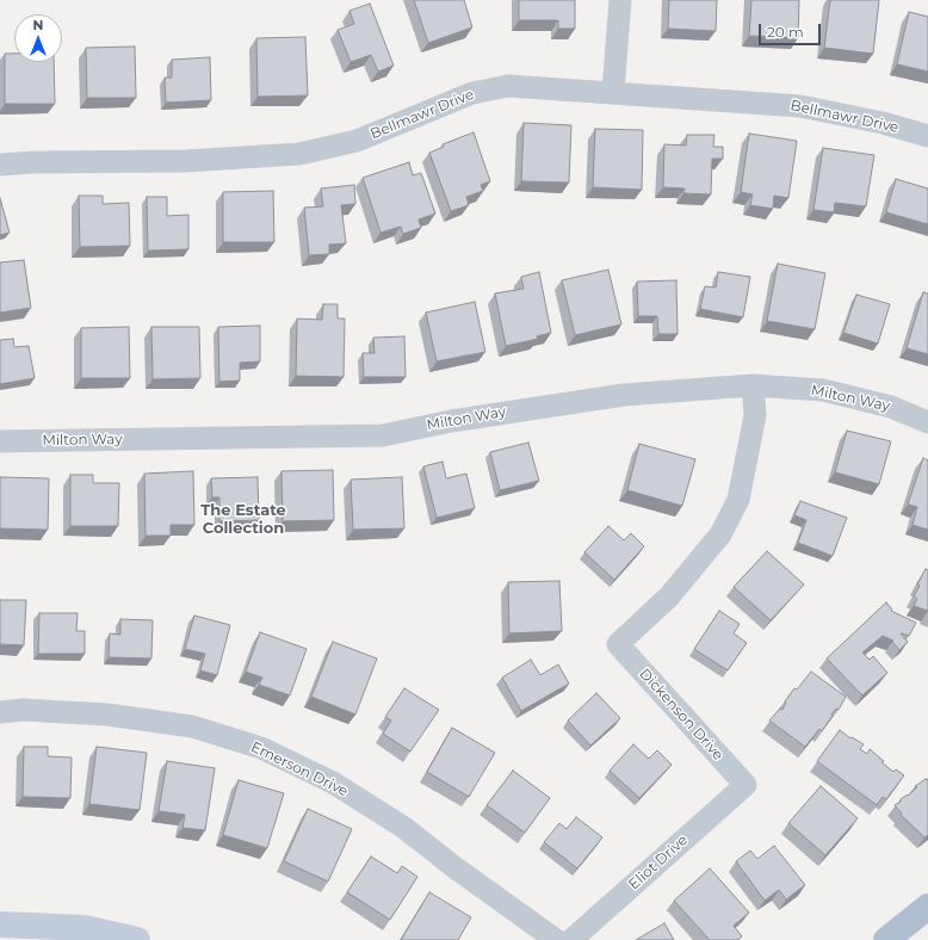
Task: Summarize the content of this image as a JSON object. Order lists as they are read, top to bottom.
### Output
{
  "streets": {
    "street": [
      "Bellmawr Drive",
      "Milton Way",
      "Dickenson Drive",
      "Emerson Drive",
      "Eliot Drive"
    ]
  },
  "crossings": [
    ["Milton Way", "Dickenson Drive"],
    ["Dickenson Drive", "Eliot Drive"]
  ],
  "districts": ["The Estate Collection"],
  "scale_bar": "20 m",
  "north": "top"
}
